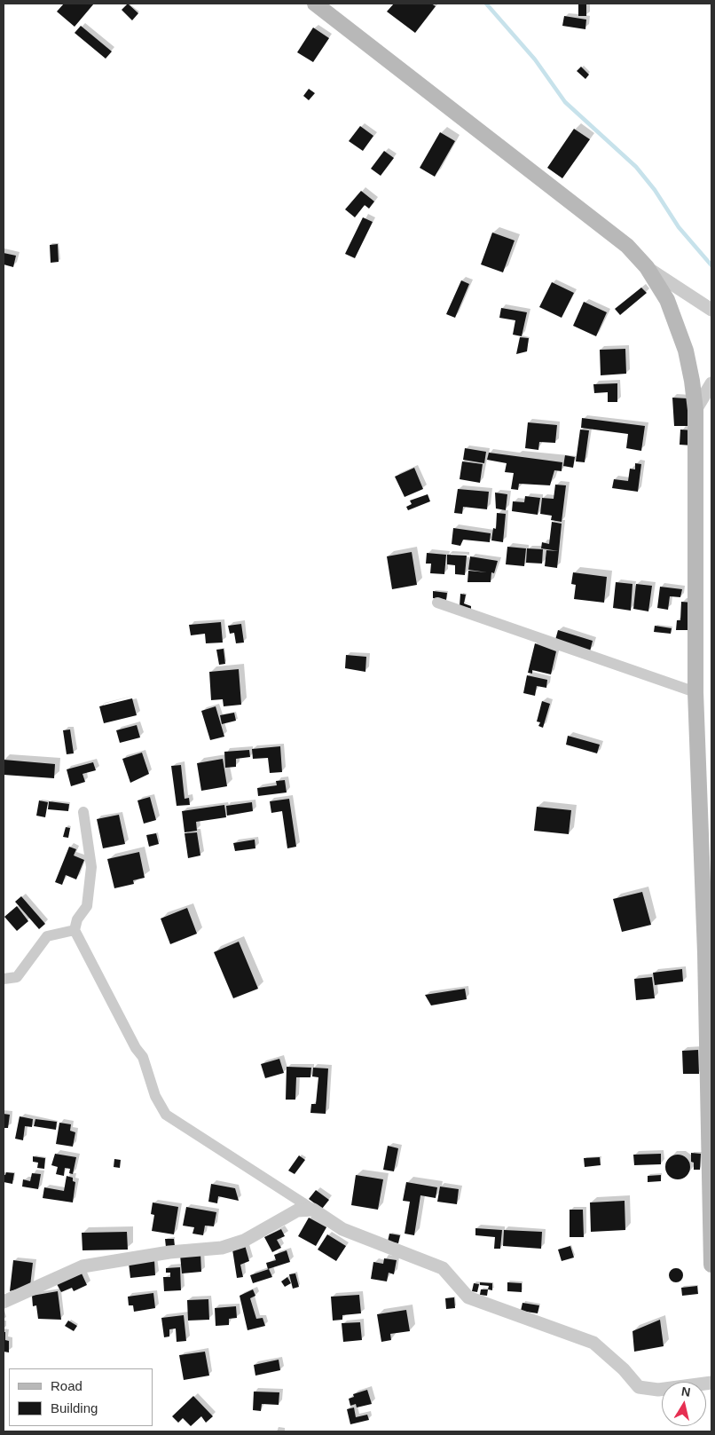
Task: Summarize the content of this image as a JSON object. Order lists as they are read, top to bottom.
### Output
{
  "legend": ["Road", "Building"],
  "north": "top"
}
